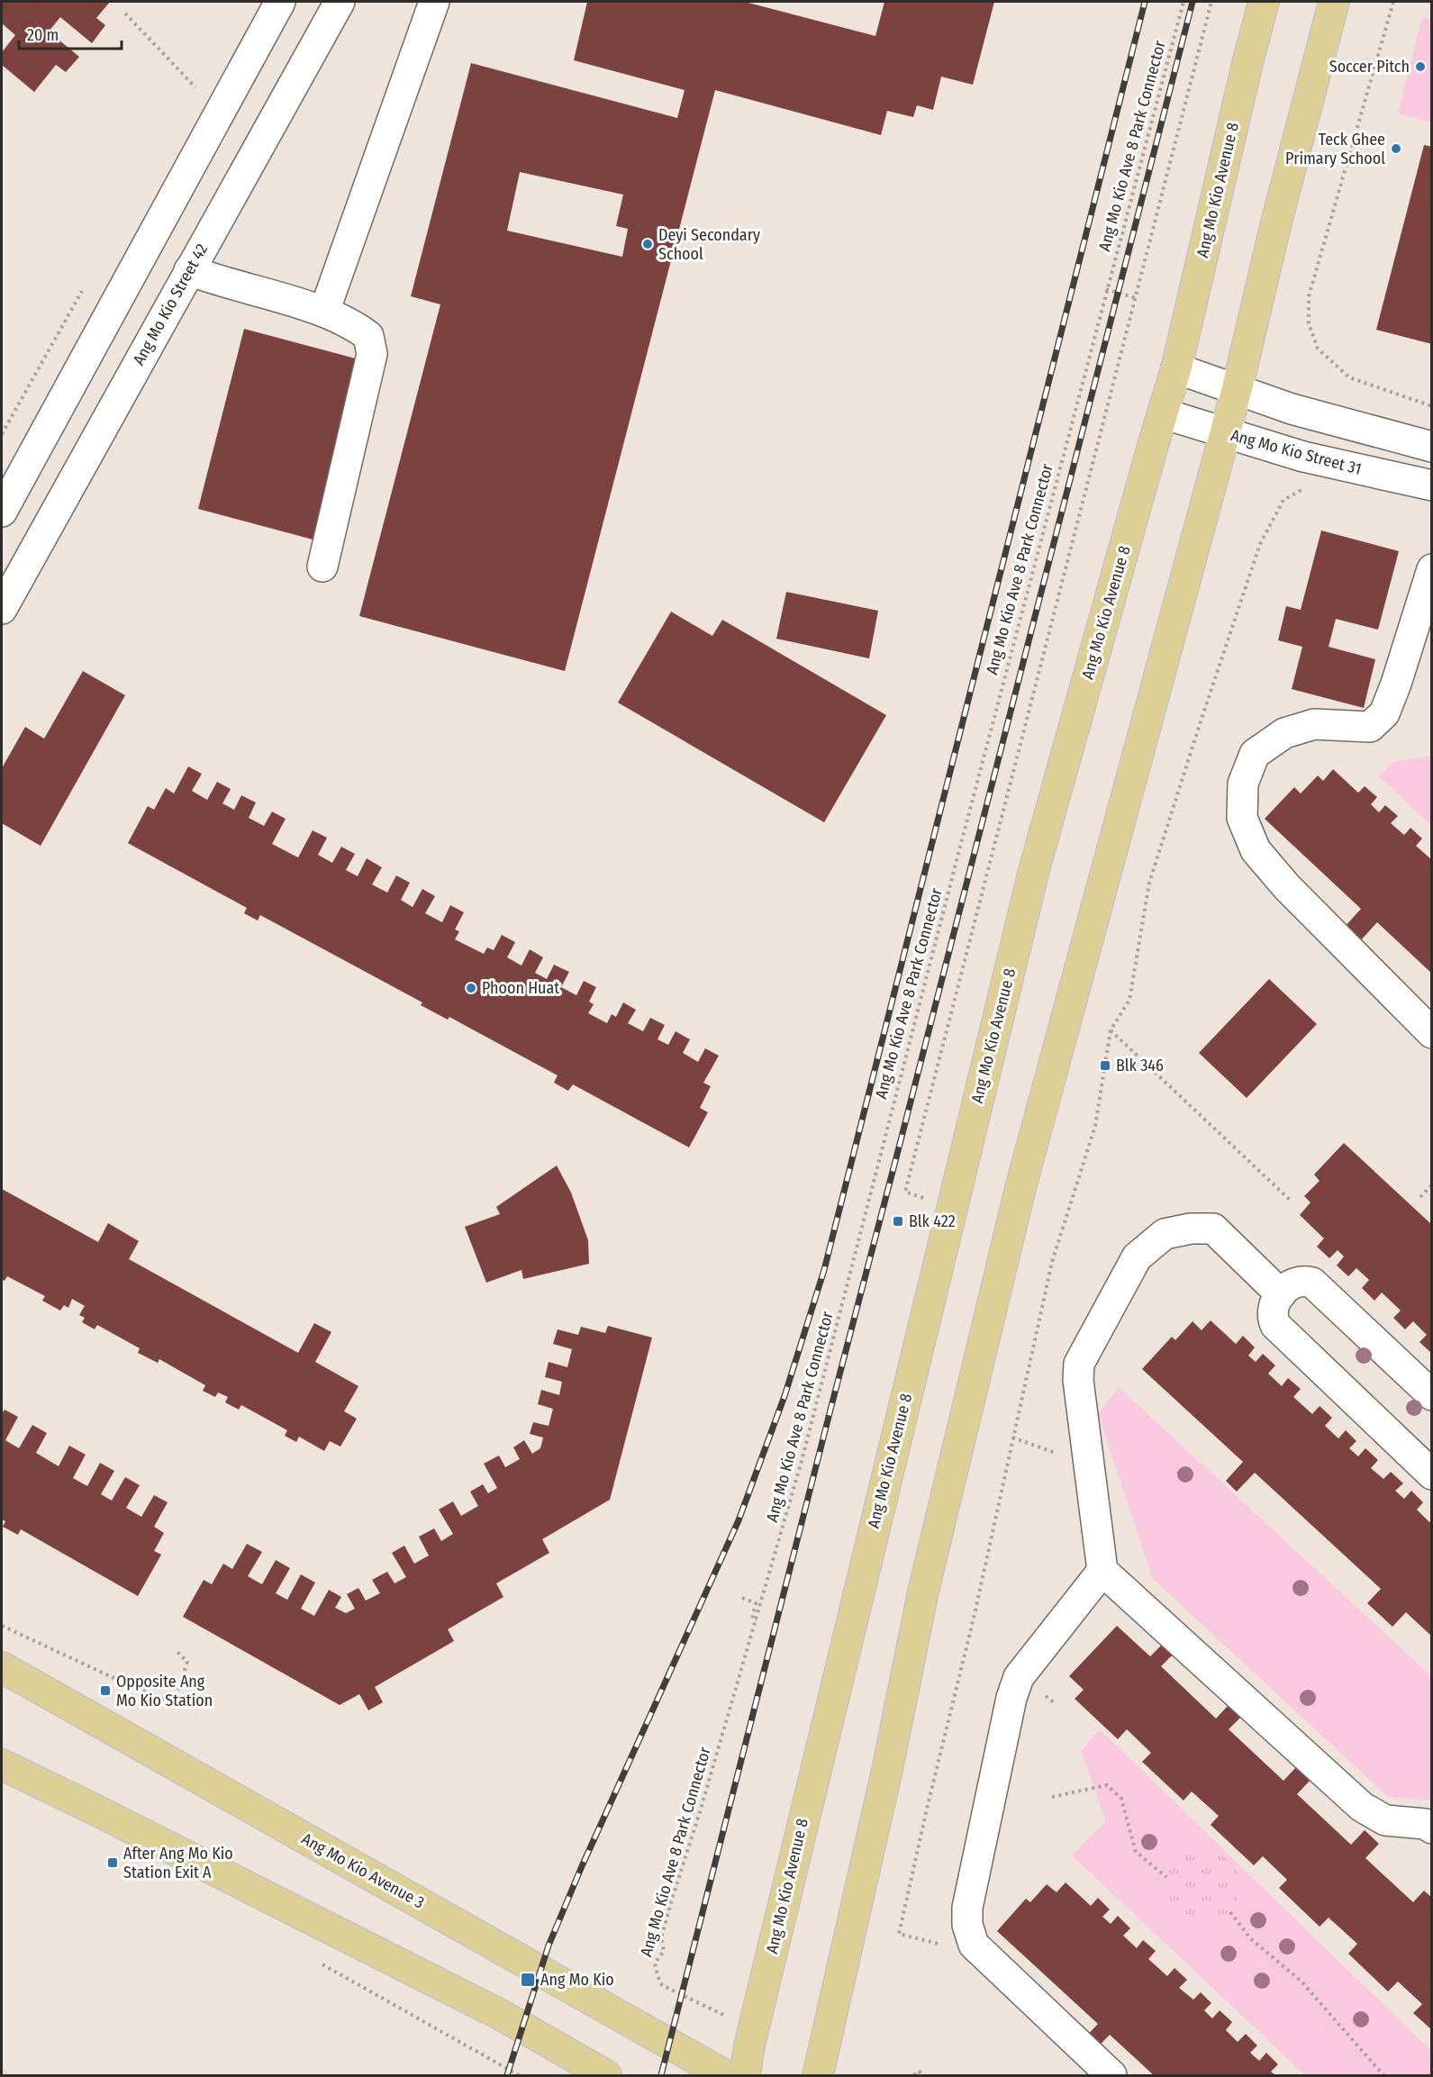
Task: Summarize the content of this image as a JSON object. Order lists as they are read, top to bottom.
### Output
{
  "streets": {
    "main road": ["Ang Mo Kio Avenue 8", "Ang Mo Kio Avenue 3"],
    "street": ["Ang Mo Kio Street 42", "Ang Mo Kio Street 31"],
    "path": ["Ang Mo Kio Ave 8 Park Connector"]
  },
  "crossings": [
    ["Ang Mo Kio Avenue 8", "Ang Mo Kio Street 31"]
  ],
  "places": {
    "other": [
      "Soccer Pitch",
      "Teck Ghee Primary School",
      "Deyi Secondary School",
      "Phoon Huat"
    ],
    "transit": [
      "Blk 346",
      "Blk 422",
      "Opposite Ang Mo Kio Station",
      "After Ang Mo Kio Station Exit A",
      "Ang Mo Kio"
    ]
  },
  "scale_bar": "20 m"
}
